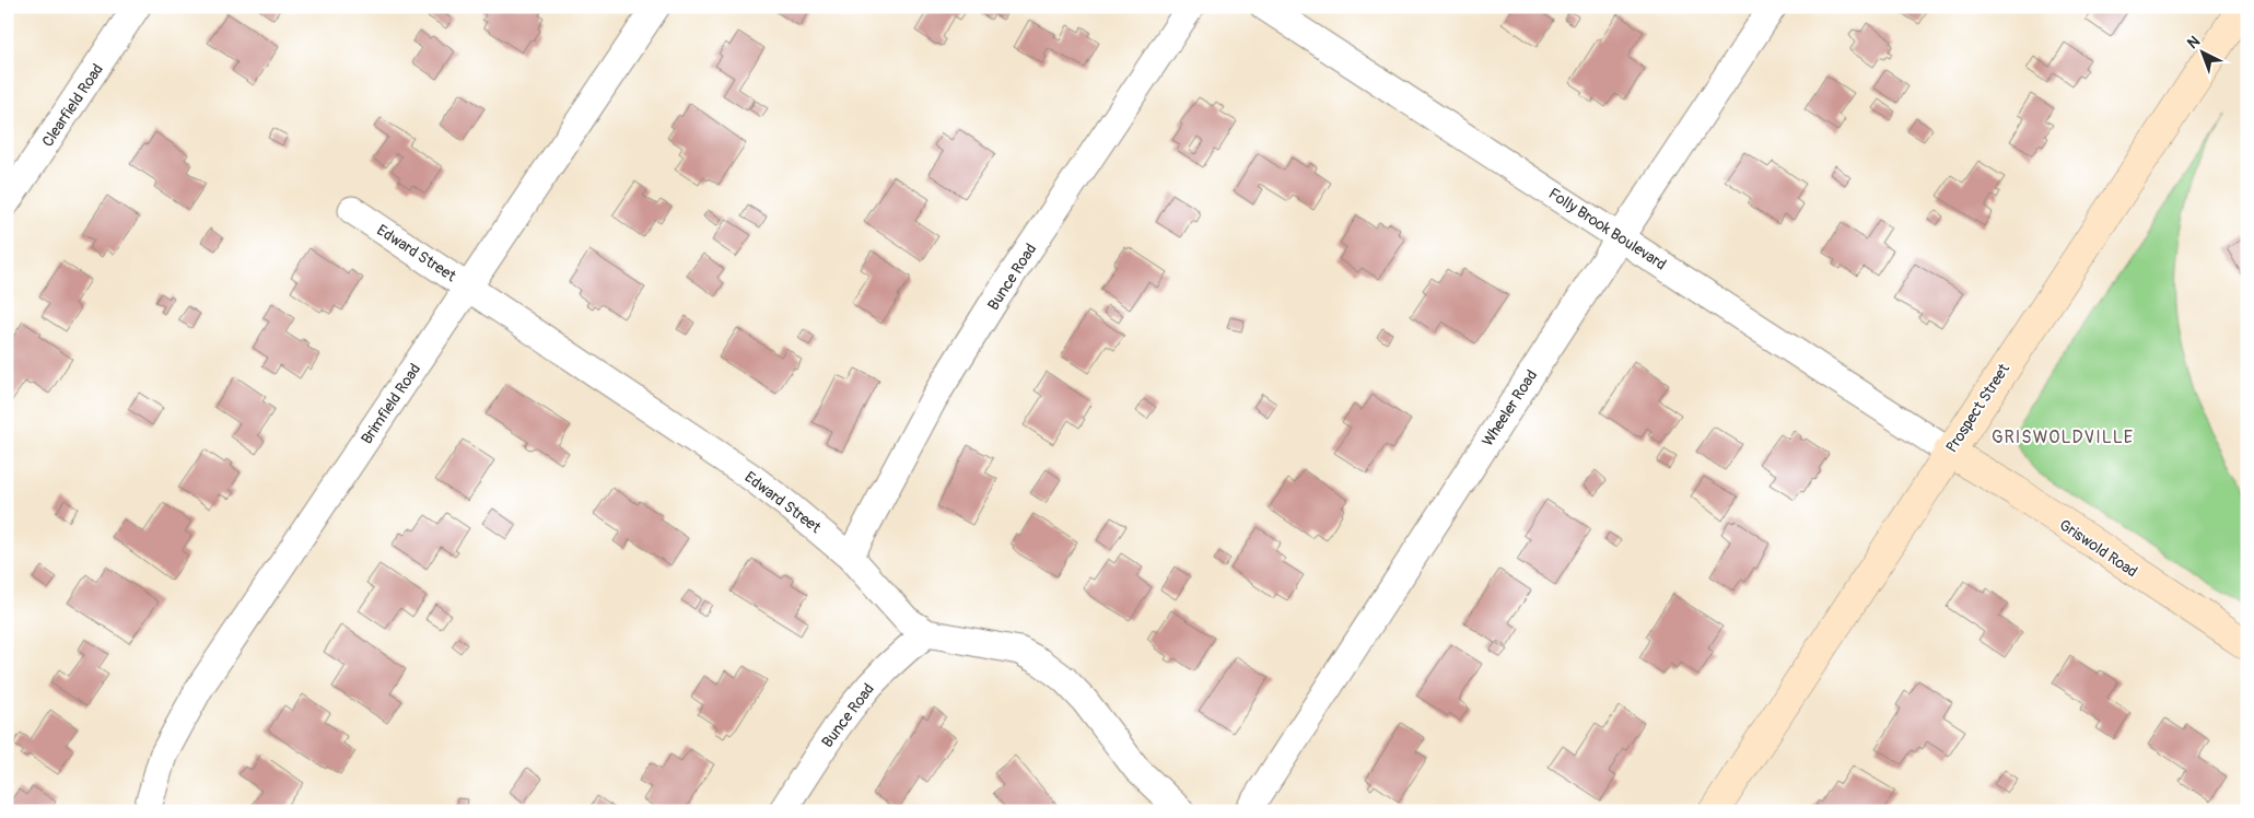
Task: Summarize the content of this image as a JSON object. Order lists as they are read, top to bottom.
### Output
{
  "streets": {
    "main road": ["Prospect Street", "Griswold Road"],
    "street": [
      "Clearfield Road",
      "Folly Brook Boulevard",
      "Edward Street",
      "Bunce Road",
      "Brimfield Road",
      "Wheeler Road"
    ]
  },
  "crossings": [
    ["Folly Brook Boulevard", "Wheeler Road"],
    ["Folly Brook Boulevard", "Prospect Street"],
    ["Folly Brook Boulevard", "Griswold Road"],
    ["Edward Street", "Bunce Road"],
    ["Edward Street", "Brimfield Road"],
    ["Prospect Street", "Griswold Road"]
  ],
  "districts": ["GRISWOLDVILLE"],
  "north": "top left"
}
